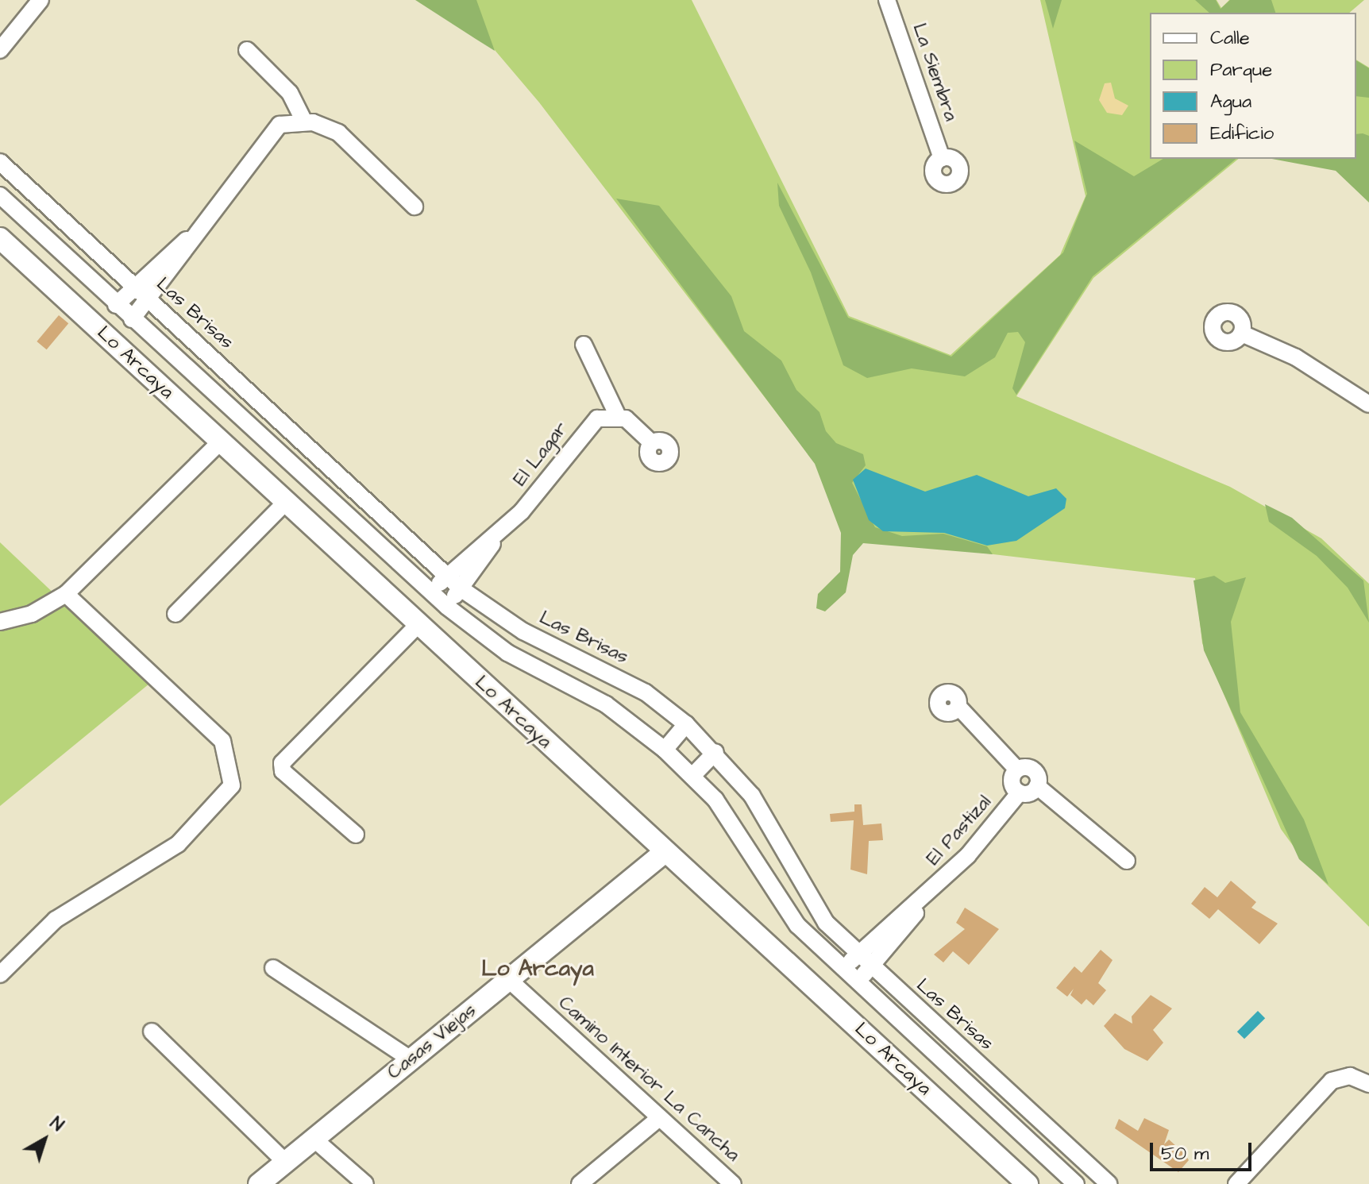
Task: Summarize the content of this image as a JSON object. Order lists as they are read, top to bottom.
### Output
{
  "streets": {
    "street": [
      "La Siembra",
      "Las Brisas",
      "Lo Arcaya",
      "El Lagar",
      "El Pastizal",
      "Casas Viejas",
      "Camino Interior La Cancha"
    ]
  },
  "crossings": [
    ["Lo Arcaya", "Casas Viejas"],
    ["Casas Viejas", "Camino Interior La Cancha"]
  ],
  "districts": ["Lo Arcaya"],
  "legend": [
    "Calle",
    "Parque",
    "Agua",
    "Edificio"
  ],
  "scale_bar": "50 m",
  "north": "top right"
}
